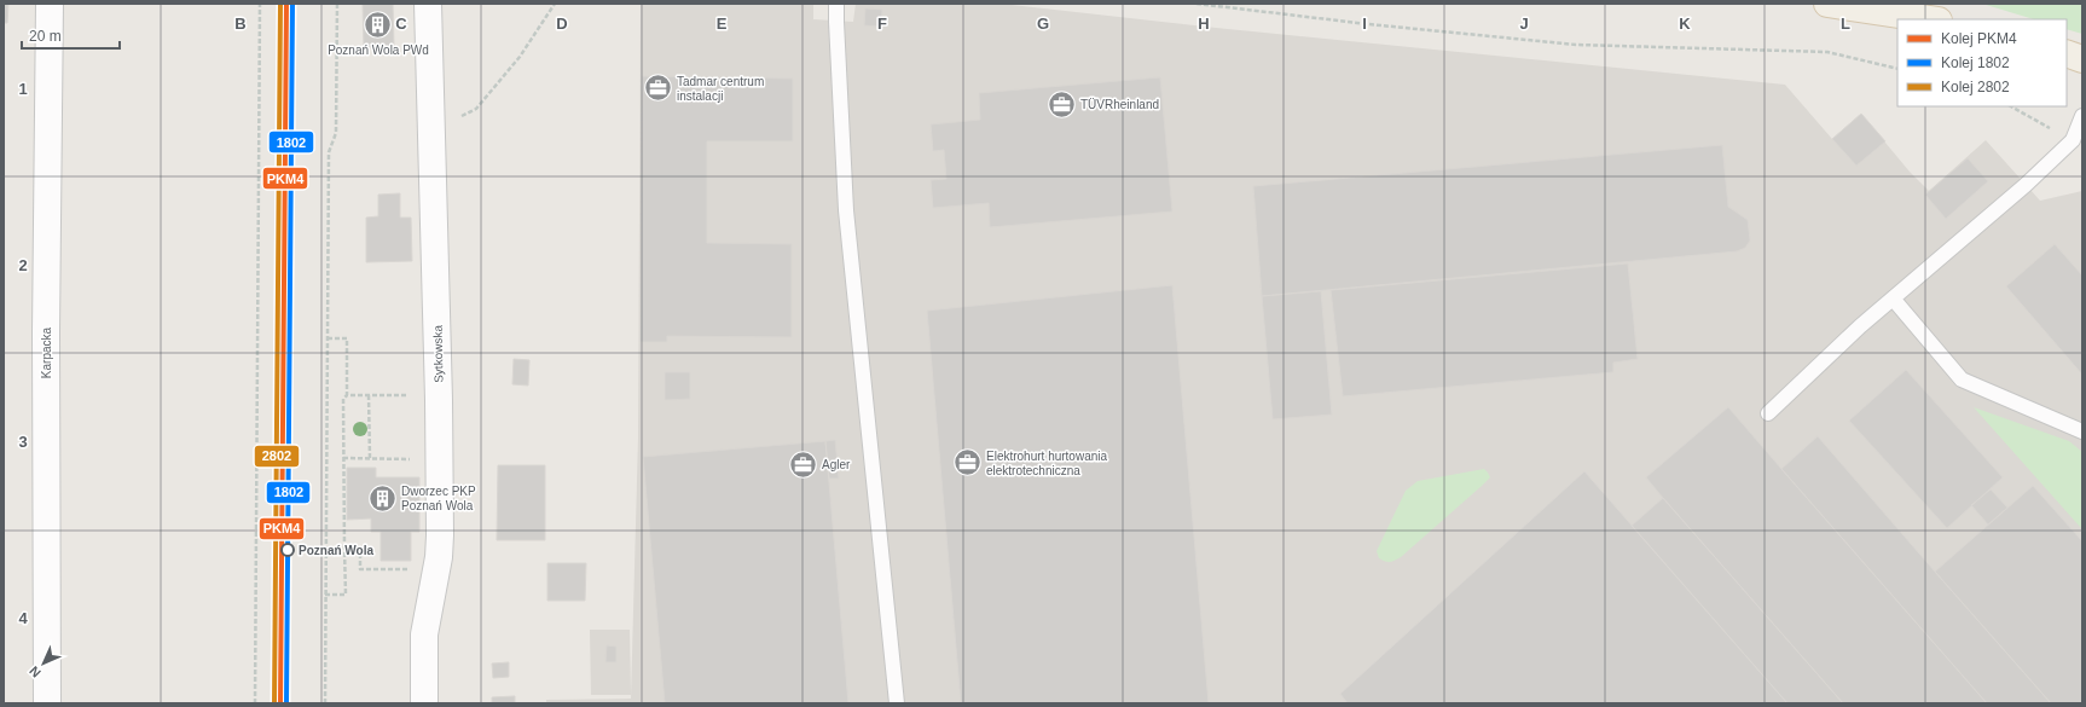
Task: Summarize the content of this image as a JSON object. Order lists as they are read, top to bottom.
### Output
{
  "streets": {
    "street": ["Karpacka", "Sytkowska"]
  },
  "places": {
    "building": ["Poznań Wola PWd", "Dworzec PKP Poznań Wola"],
    "office": [
      "Tadmar centrum instalacji",
      "TÜVRheinland",
      "Elektrohurt hurtowania elektrotechniczna",
      "Agler"
    ],
    "other": ["Poznań Wola"]
  },
  "lines": ["rail line PKM4", "rail line 1802", "rail line 2802"],
  "legend": ["Kolej PKM4", "Kolej 1802", "Kolej 2802"],
  "scale_bar": "20 m",
  "north": "bottom left",
  "grid": {
    "columns": [
      "B",
      "C",
      "D",
      "E",
      "F",
      "G",
      "H",
      "I",
      "J",
      "K",
      "L"
    ],
    "rows": [
      "1",
      "2",
      "3",
      "4"
    ]
  }
}
